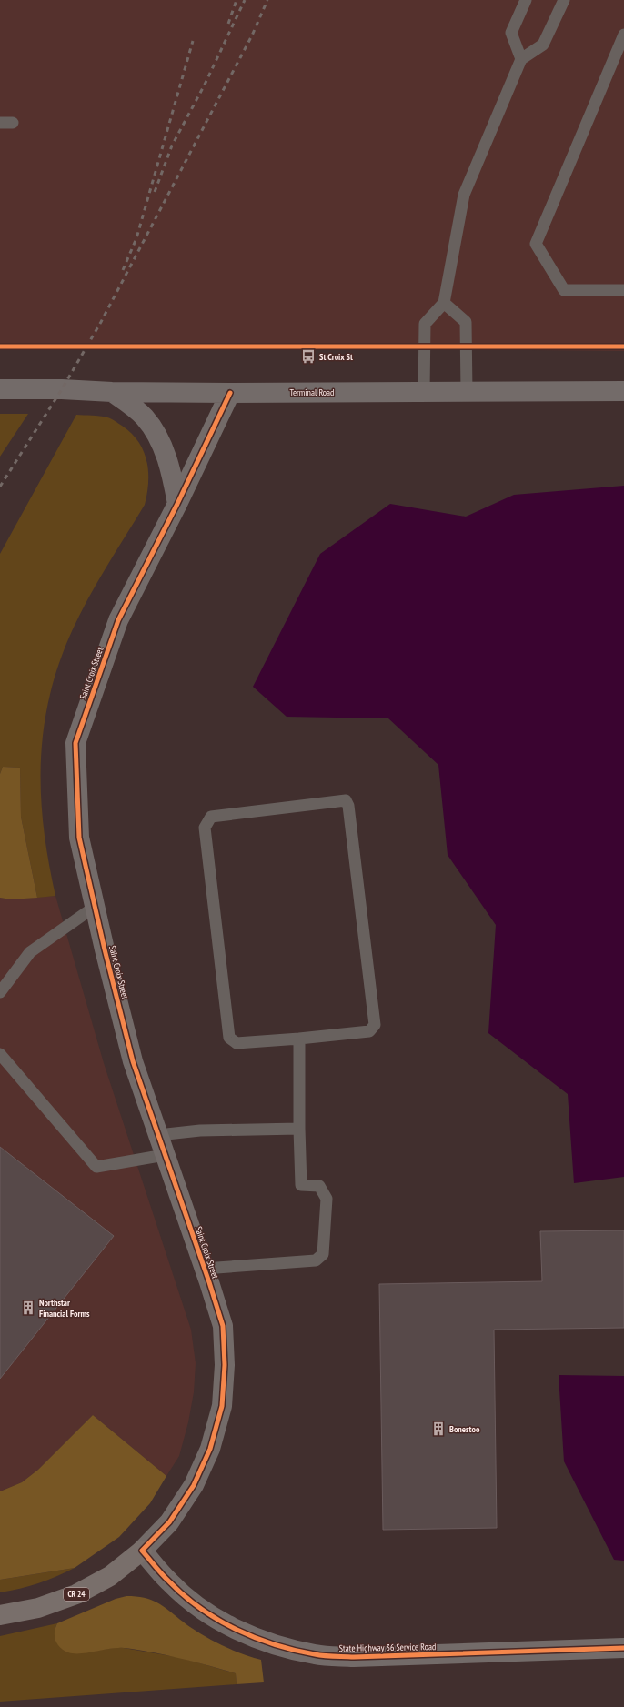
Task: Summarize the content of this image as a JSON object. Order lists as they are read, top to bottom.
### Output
{
  "streets": {
    "highway": ["CR 24"],
    "street": ["Terminal Road", "Saint Croix Street", "State Highway 36 Service Road"]
  },
  "crossings": [
    ["Terminal Road", "Saint Croix Street"],
    ["Saint Croix Street", "CR 24"],
    ["Saint Croix Street", "State Highway 36 Service Road"],
    ["CR 24", "State Highway 36 Service Road"]
  ],
  "places": {
    "bus stop": ["St Croix St"],
    "building": ["Northstar Financial Forms", "Bonestoo"]
  }
}
